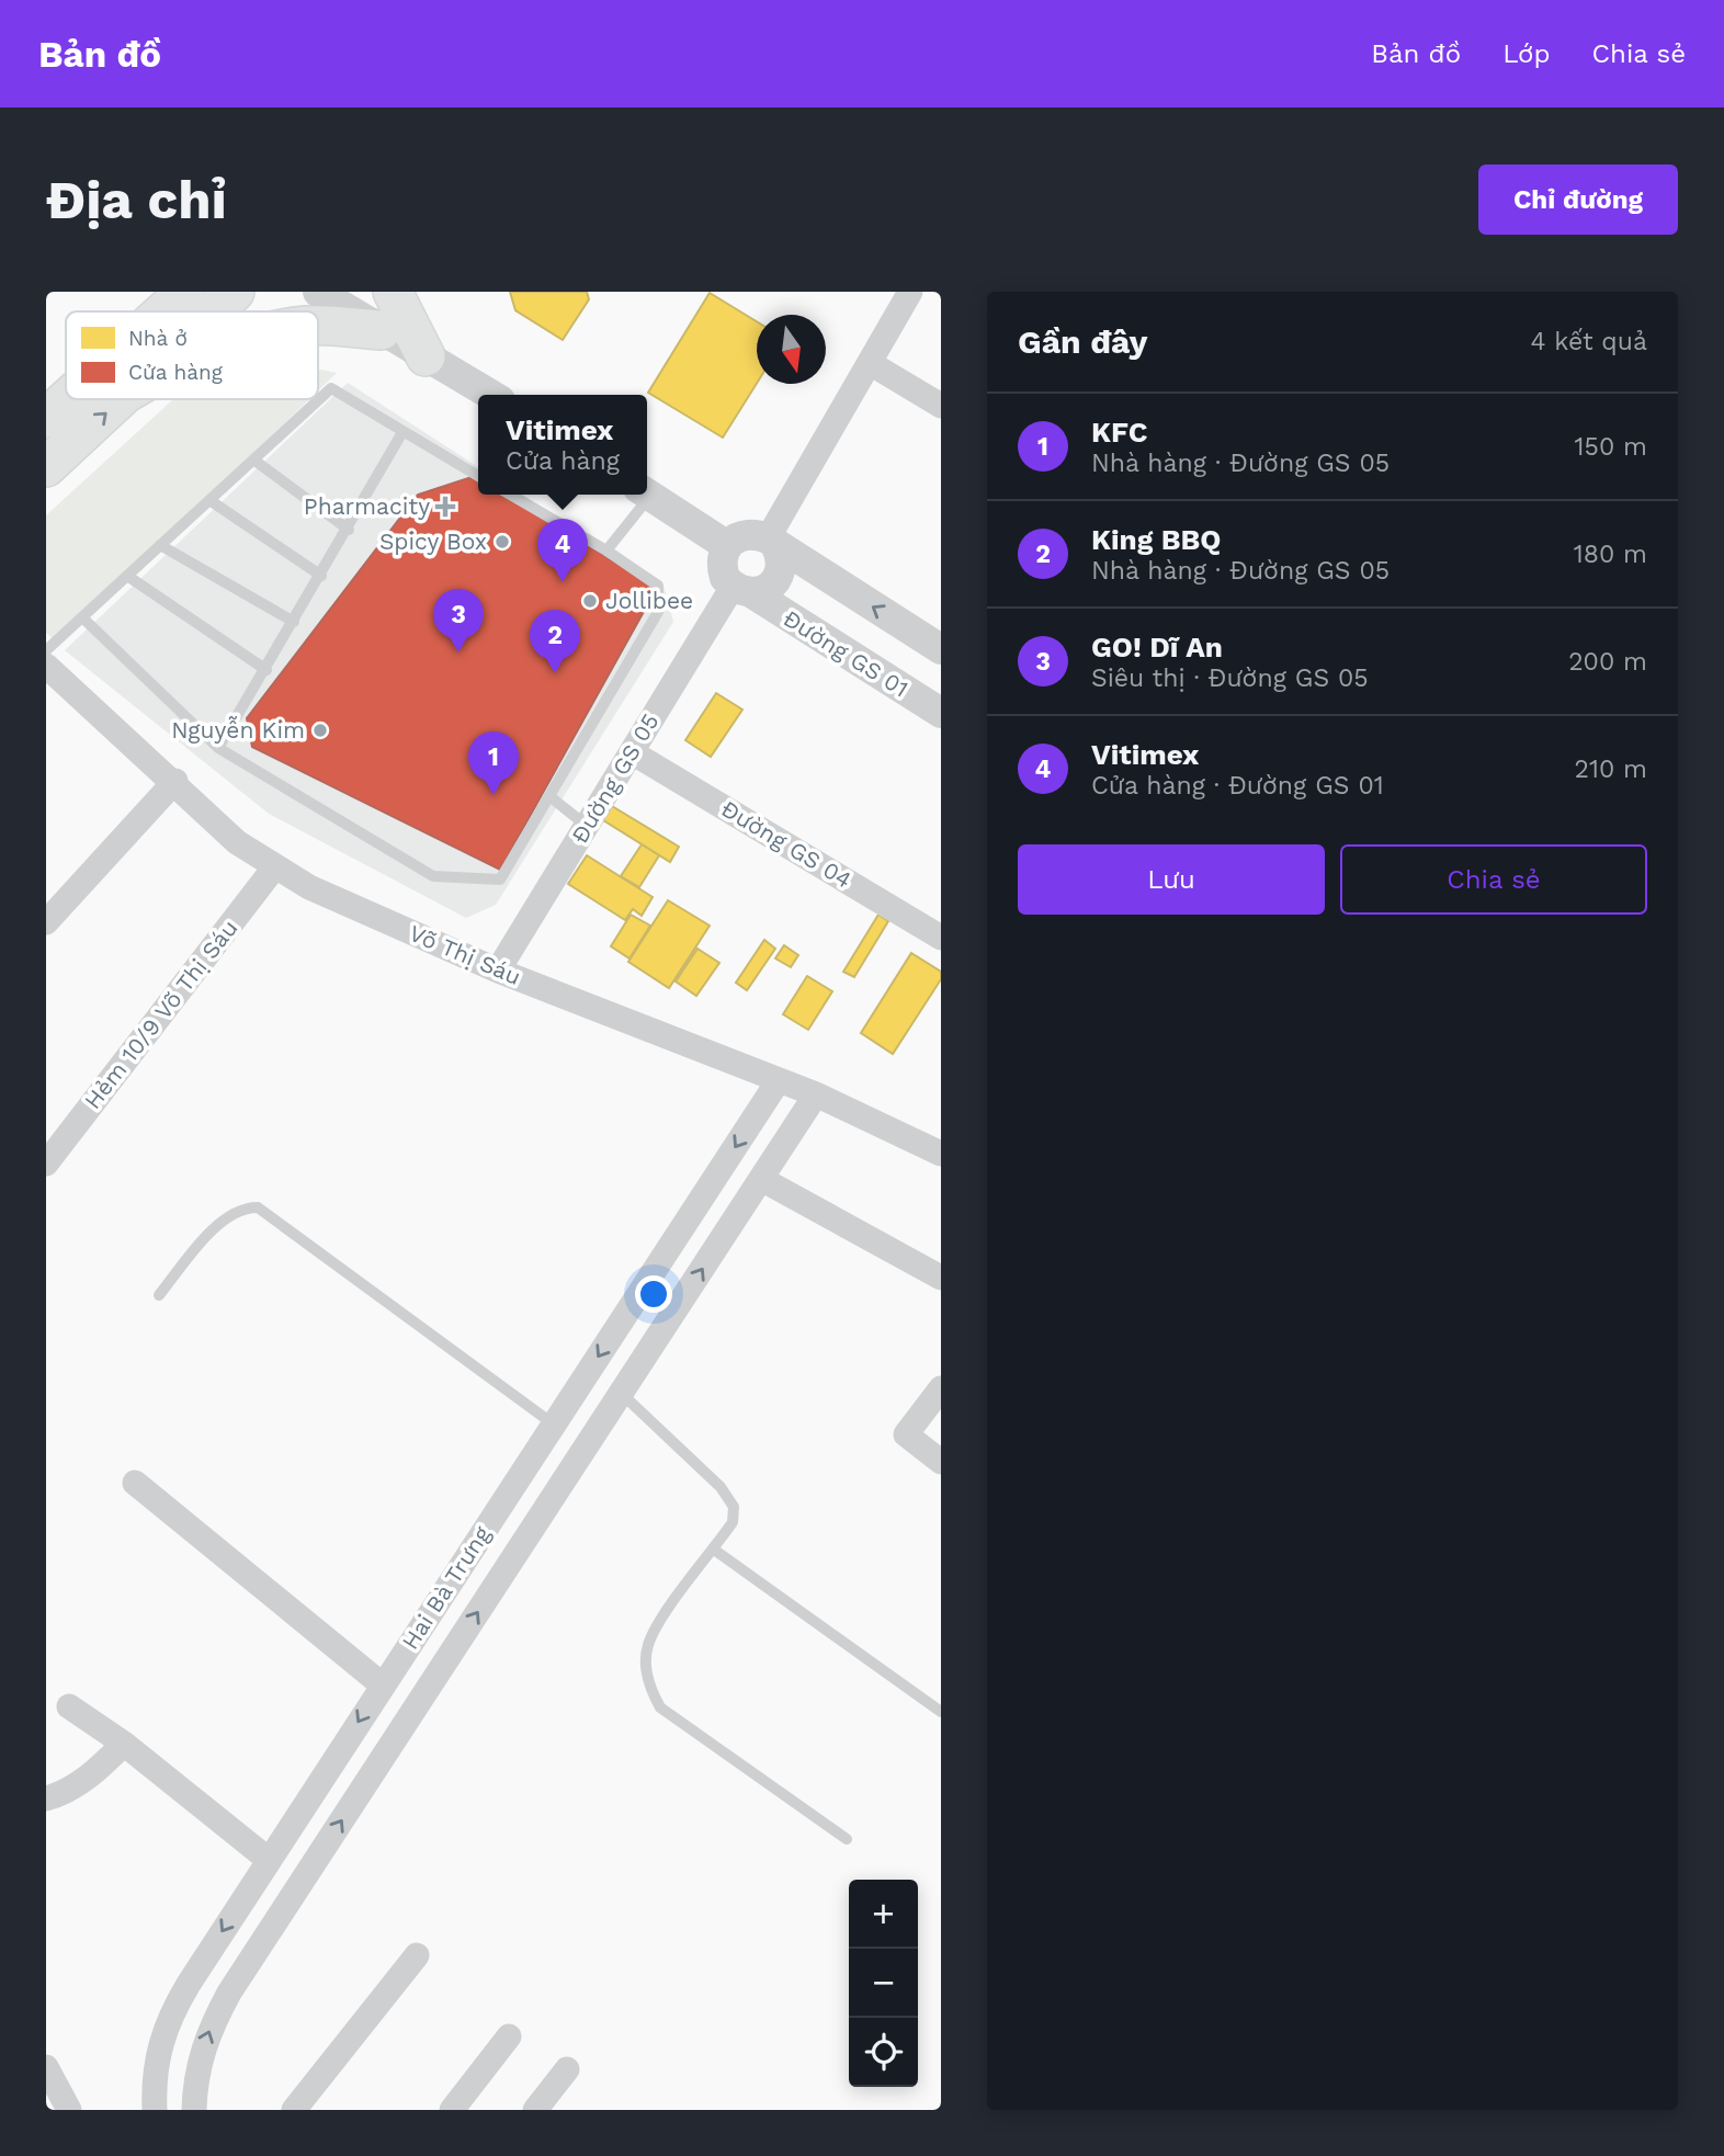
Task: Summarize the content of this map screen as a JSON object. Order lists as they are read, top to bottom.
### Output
{
  "streets": {
    "street": [
      "Đường GS 01",
      "Đường GS 05",
      "Đường GS 04",
      "Võ Thị Sáu",
      "Hẻm 10/9 Võ Thị Sáu",
      "Hai Bà Trưng"
    ]
  },
  "crossings": [
    ["Đường GS 01", "Đường GS 05"],
    ["Đường GS 05", "Đường GS 04"],
    ["Đường GS 05", "Võ Thị Sáu"],
    ["Võ Thị Sáu", "Hẻm 10/9 Võ Thị Sáu"],
    ["Võ Thị Sáu", "Hai Bà Trưng"]
  ],
  "places": {
    "health": ["Pharmacity"],
    "other": ["Spicy Box", "Jollibee", "Nguyễn Kim"]
  },
  "legend": ["Nhà ở", "Cửa hàng"],
  "north": "bottom",
  "page": {
    "header": "Bản đồ",
    "nav": ["Bản đồ", "Lớp", "Chia sẻ"],
    "buttons": [
      "Chỉ đường",
      ["Lưu", "Chia sẻ"]
    ],
    "title": "Địa chỉ",
    "heading": ["Gần đây", "4 kết quả"],
    "list": [
      {
        "mark": "1",
        "name": "KFC",
        "note": "Nhà hàng · Đường GS 05",
        "value": "150 m"
      },
      {
        "mark": "2",
        "name": "King BBQ",
        "note": "Nhà hàng · Đường GS 05",
        "value": "180 m"
      },
      {
        "mark": "3",
        "name": "GO! Dĩ An",
        "note": "Siêu thị · Đường GS 05",
        "value": "200 m"
      },
      {
        "mark": "4",
        "name": "Vitimex",
        "note": "Cửa hàng · Đường GS 01",
        "value": "210 m"
      }
    ],
    "popup": ["Vitimex", "Cửa hàng"],
    "pins": [
      "4",
      "3",
      "2",
      "1"
    ],
    "map_buttons": ["+", "−"]
  }
}
